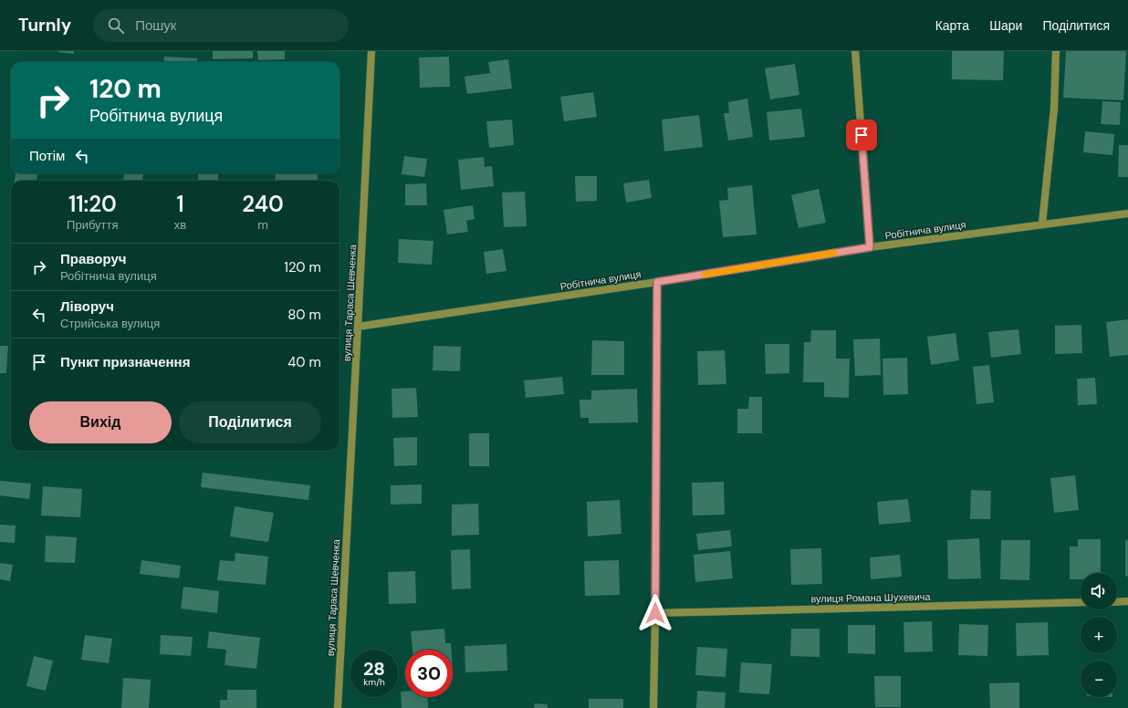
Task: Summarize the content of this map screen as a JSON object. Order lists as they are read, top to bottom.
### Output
{
  "streets": {
    "street": ["Робітнича вулиця", "вулиця Тараса Шевченка", "вулиця Романа Шухевича"]
  },
  "crossings": [
    ["Робітнича вулиця", "вулиця Тараса Шевченка"]
  ],
  "page": {
    "header": "Turnly",
    "search": "Пошук",
    "nav": ["Карта", "Шари", "Поділитися"],
    "turn": ["120 m", "Робітнича вулиця"],
    "then": "Потім",
    "eta": [
      "11:20",
      "Прибуття",
      "1",
      "хв",
      "240",
      "m"
    ],
    "list": [
      {
        "name": "Праворуч",
        "note": "Робітнича вулиця",
        "value": "120 m"
      },
      {
        "name": "Ліворуч",
        "note": "Стрийська вулиця",
        "value": "80 m"
      },
      {
        "name": "Пункт призначення",
        "value": "40 m"
      }
    ],
    "buttons": ["Вихід", "Поділитися"],
    "map_buttons": ["+", "−"],
    "speed": "28 km/h",
    "limit": "30"
  }
}
